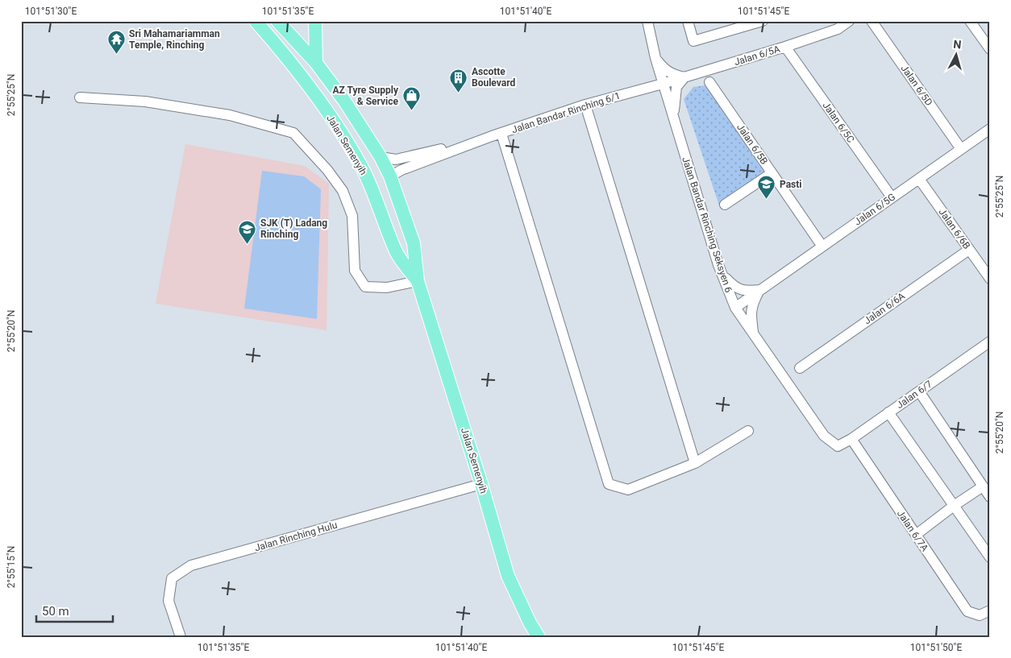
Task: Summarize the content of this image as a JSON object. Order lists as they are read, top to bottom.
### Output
{
  "streets": {
    "main road": ["Jalan Semenyih"],
    "street": [
      "Jalan 6/5A",
      "Jalan 6/5D",
      "Jalan Bandar Rinching 6/1",
      "Jalan 6/5C",
      "Jalan 6/5B",
      "Jalan 6/5G",
      "Jalan Bandar Rinching Seksyen 6",
      "Jalan 6/6B",
      "Jalan 6/6A",
      "Jalan 6/7",
      "Jalan 6/7A",
      "Jalan Rinching Hulu"
    ]
  },
  "crossings": [
    ["Jalan 6/5A", "Jalan Bandar Rinching 6/1"],
    ["Jalan 6/5A", "Jalan 6/5C"],
    ["Jalan 6/5A", "Jalan Bandar Rinching Seksyen 6"],
    ["Jalan 6/5D", "Jalan 6/5G"],
    ["Jalan Bandar Rinching 6/1", "Jalan Semenyih"],
    ["Jalan Bandar Rinching 6/1", "Jalan Bandar Rinching Seksyen 6"],
    ["Jalan 6/5C", "Jalan 6/5G"],
    ["Jalan 6/5B", "Jalan 6/5G"],
    ["Jalan Semenyih", "Jalan Rinching Hulu"],
    ["Jalan 6/5G", "Jalan Bandar Rinching Seksyen 6"],
    ["Jalan 6/5G", "Jalan 6/6B"],
    ["Jalan Bandar Rinching Seksyen 6", "Jalan 6/7"],
    ["Jalan 6/6B", "Jalan 6/6A"],
    ["Jalan 6/7", "Jalan 6/7A"]
  ],
  "places": {
    "temple": ["Sri Mahamariamman Temple, Rinching"],
    "building": ["Ascotte Boulevard"],
    "shop": ["AZ Tyre Supply & Service"],
    "school or university": ["Pasti", "SJK (T) Ladang Rinching"]
  },
  "scale_bar": "50 m",
  "north": "top",
  "coordinates": [
    "101°51'30\"E",
    "101°51'35\"E",
    "101°51'40\"E",
    "101°51'45\"E",
    "2°55'25\"N",
    "2°55'20\"N",
    "2°55'15\"N",
    "101°51'50\"E"
  ]
}
